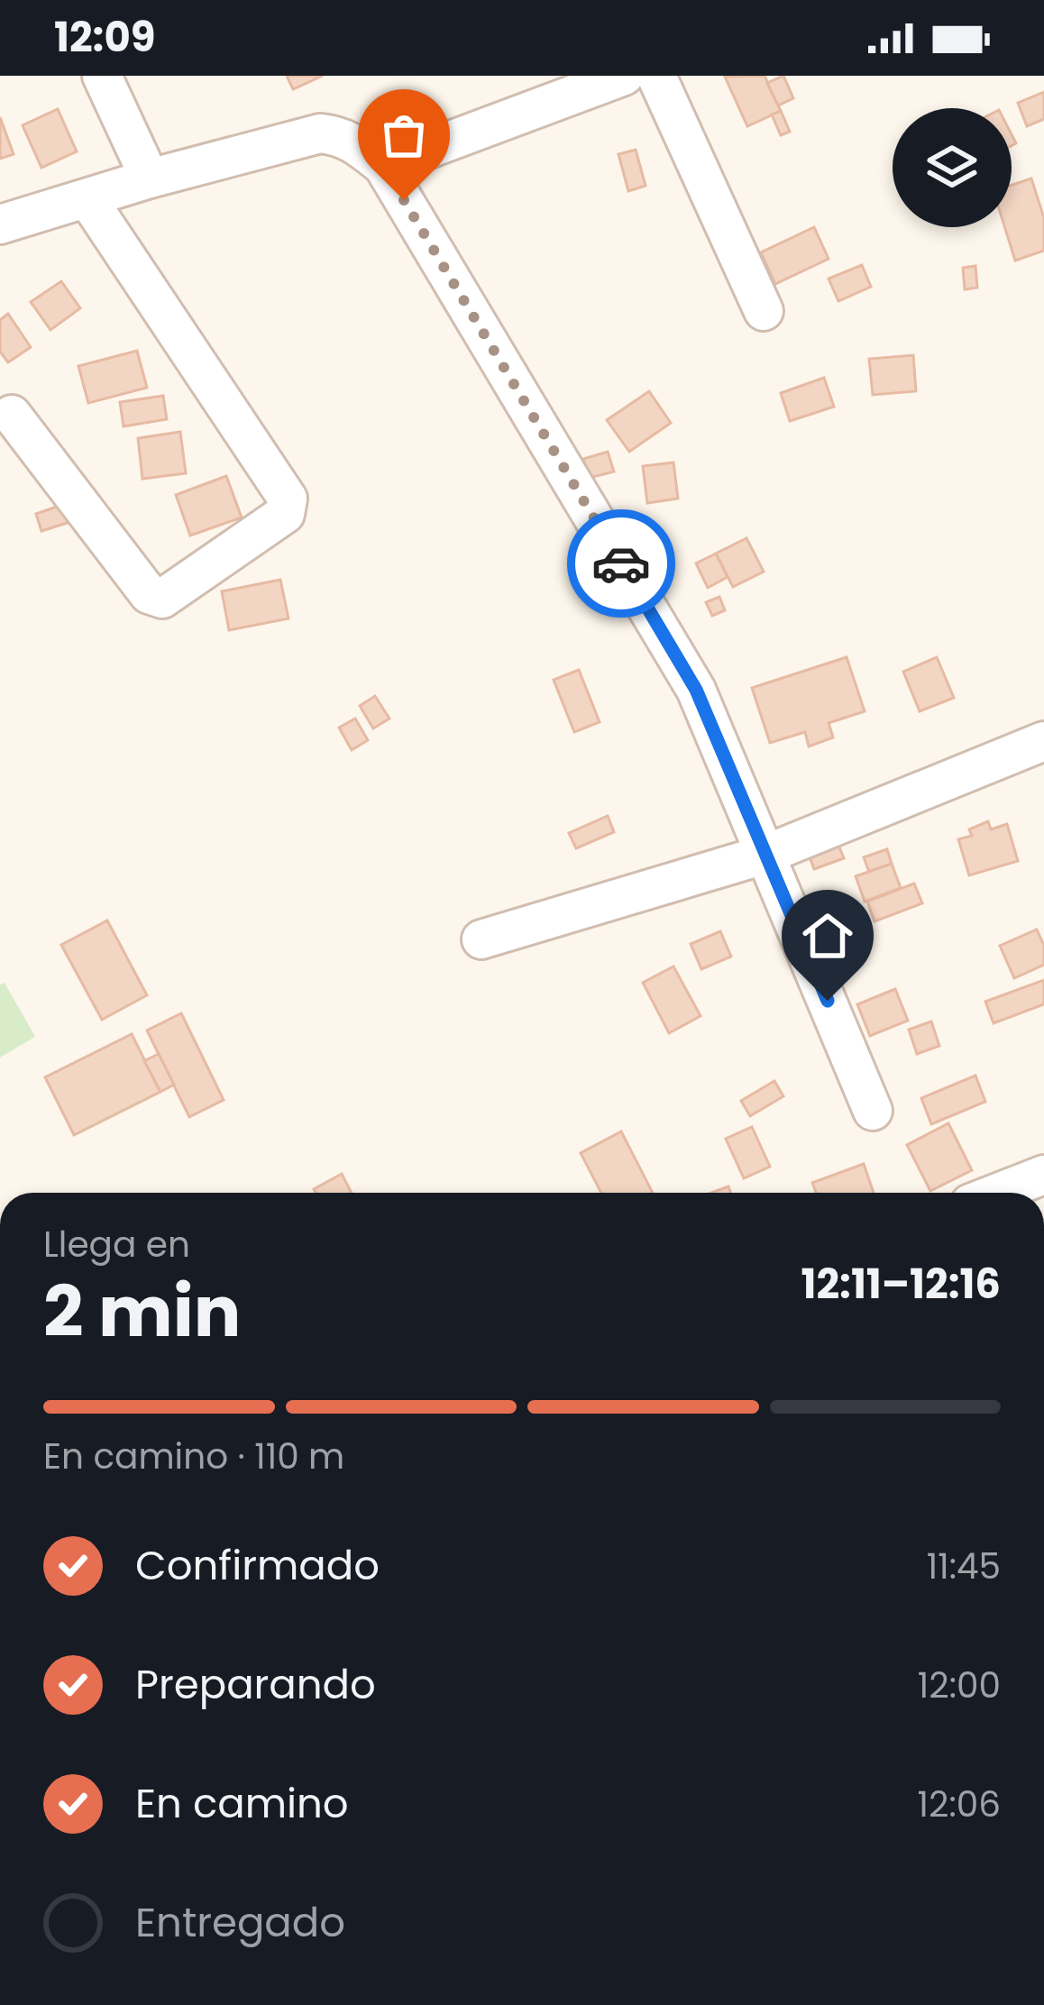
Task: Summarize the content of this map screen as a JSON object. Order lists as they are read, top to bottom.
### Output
{
  "page": {
    "status": "12:09",
    "heading": ["2 min", "Llega en", "12:11–12:16"],
    "bar": "En camino · 110 m",
    "list": [
      ["Confirmado", "11:45"],
      ["Preparando", "12:00"],
      ["En camino", "12:06"],
      "Entregado"
    ]
  }
}
